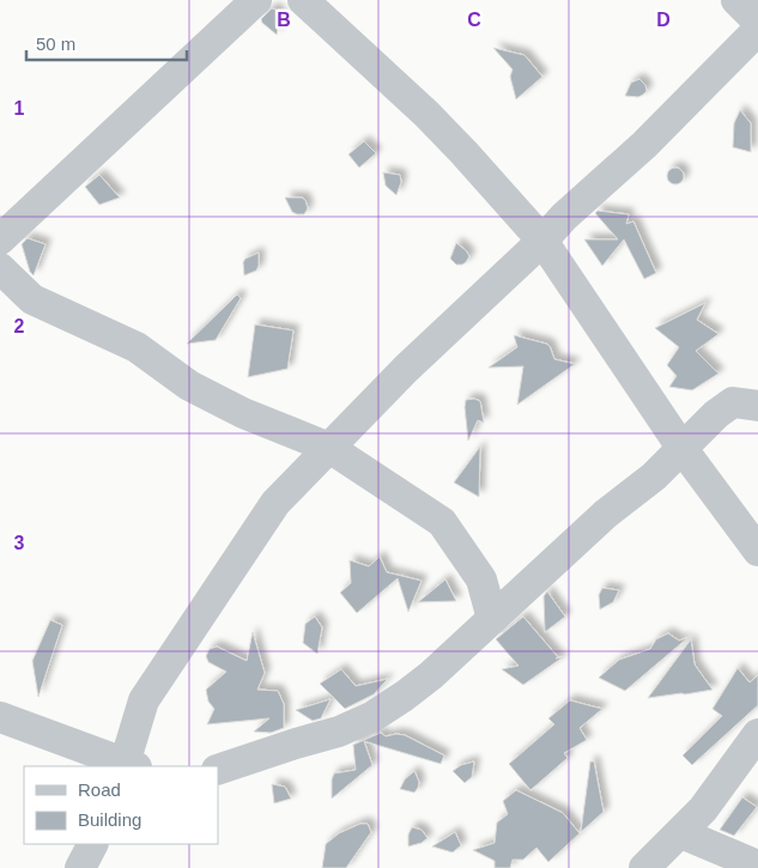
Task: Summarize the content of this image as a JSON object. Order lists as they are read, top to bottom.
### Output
{
  "legend": ["Road", "Building"],
  "scale_bar": "50 m",
  "grid": {
    "columns": ["B", "C", "D"],
    "rows": ["1", "2", "3"]
  }
}
